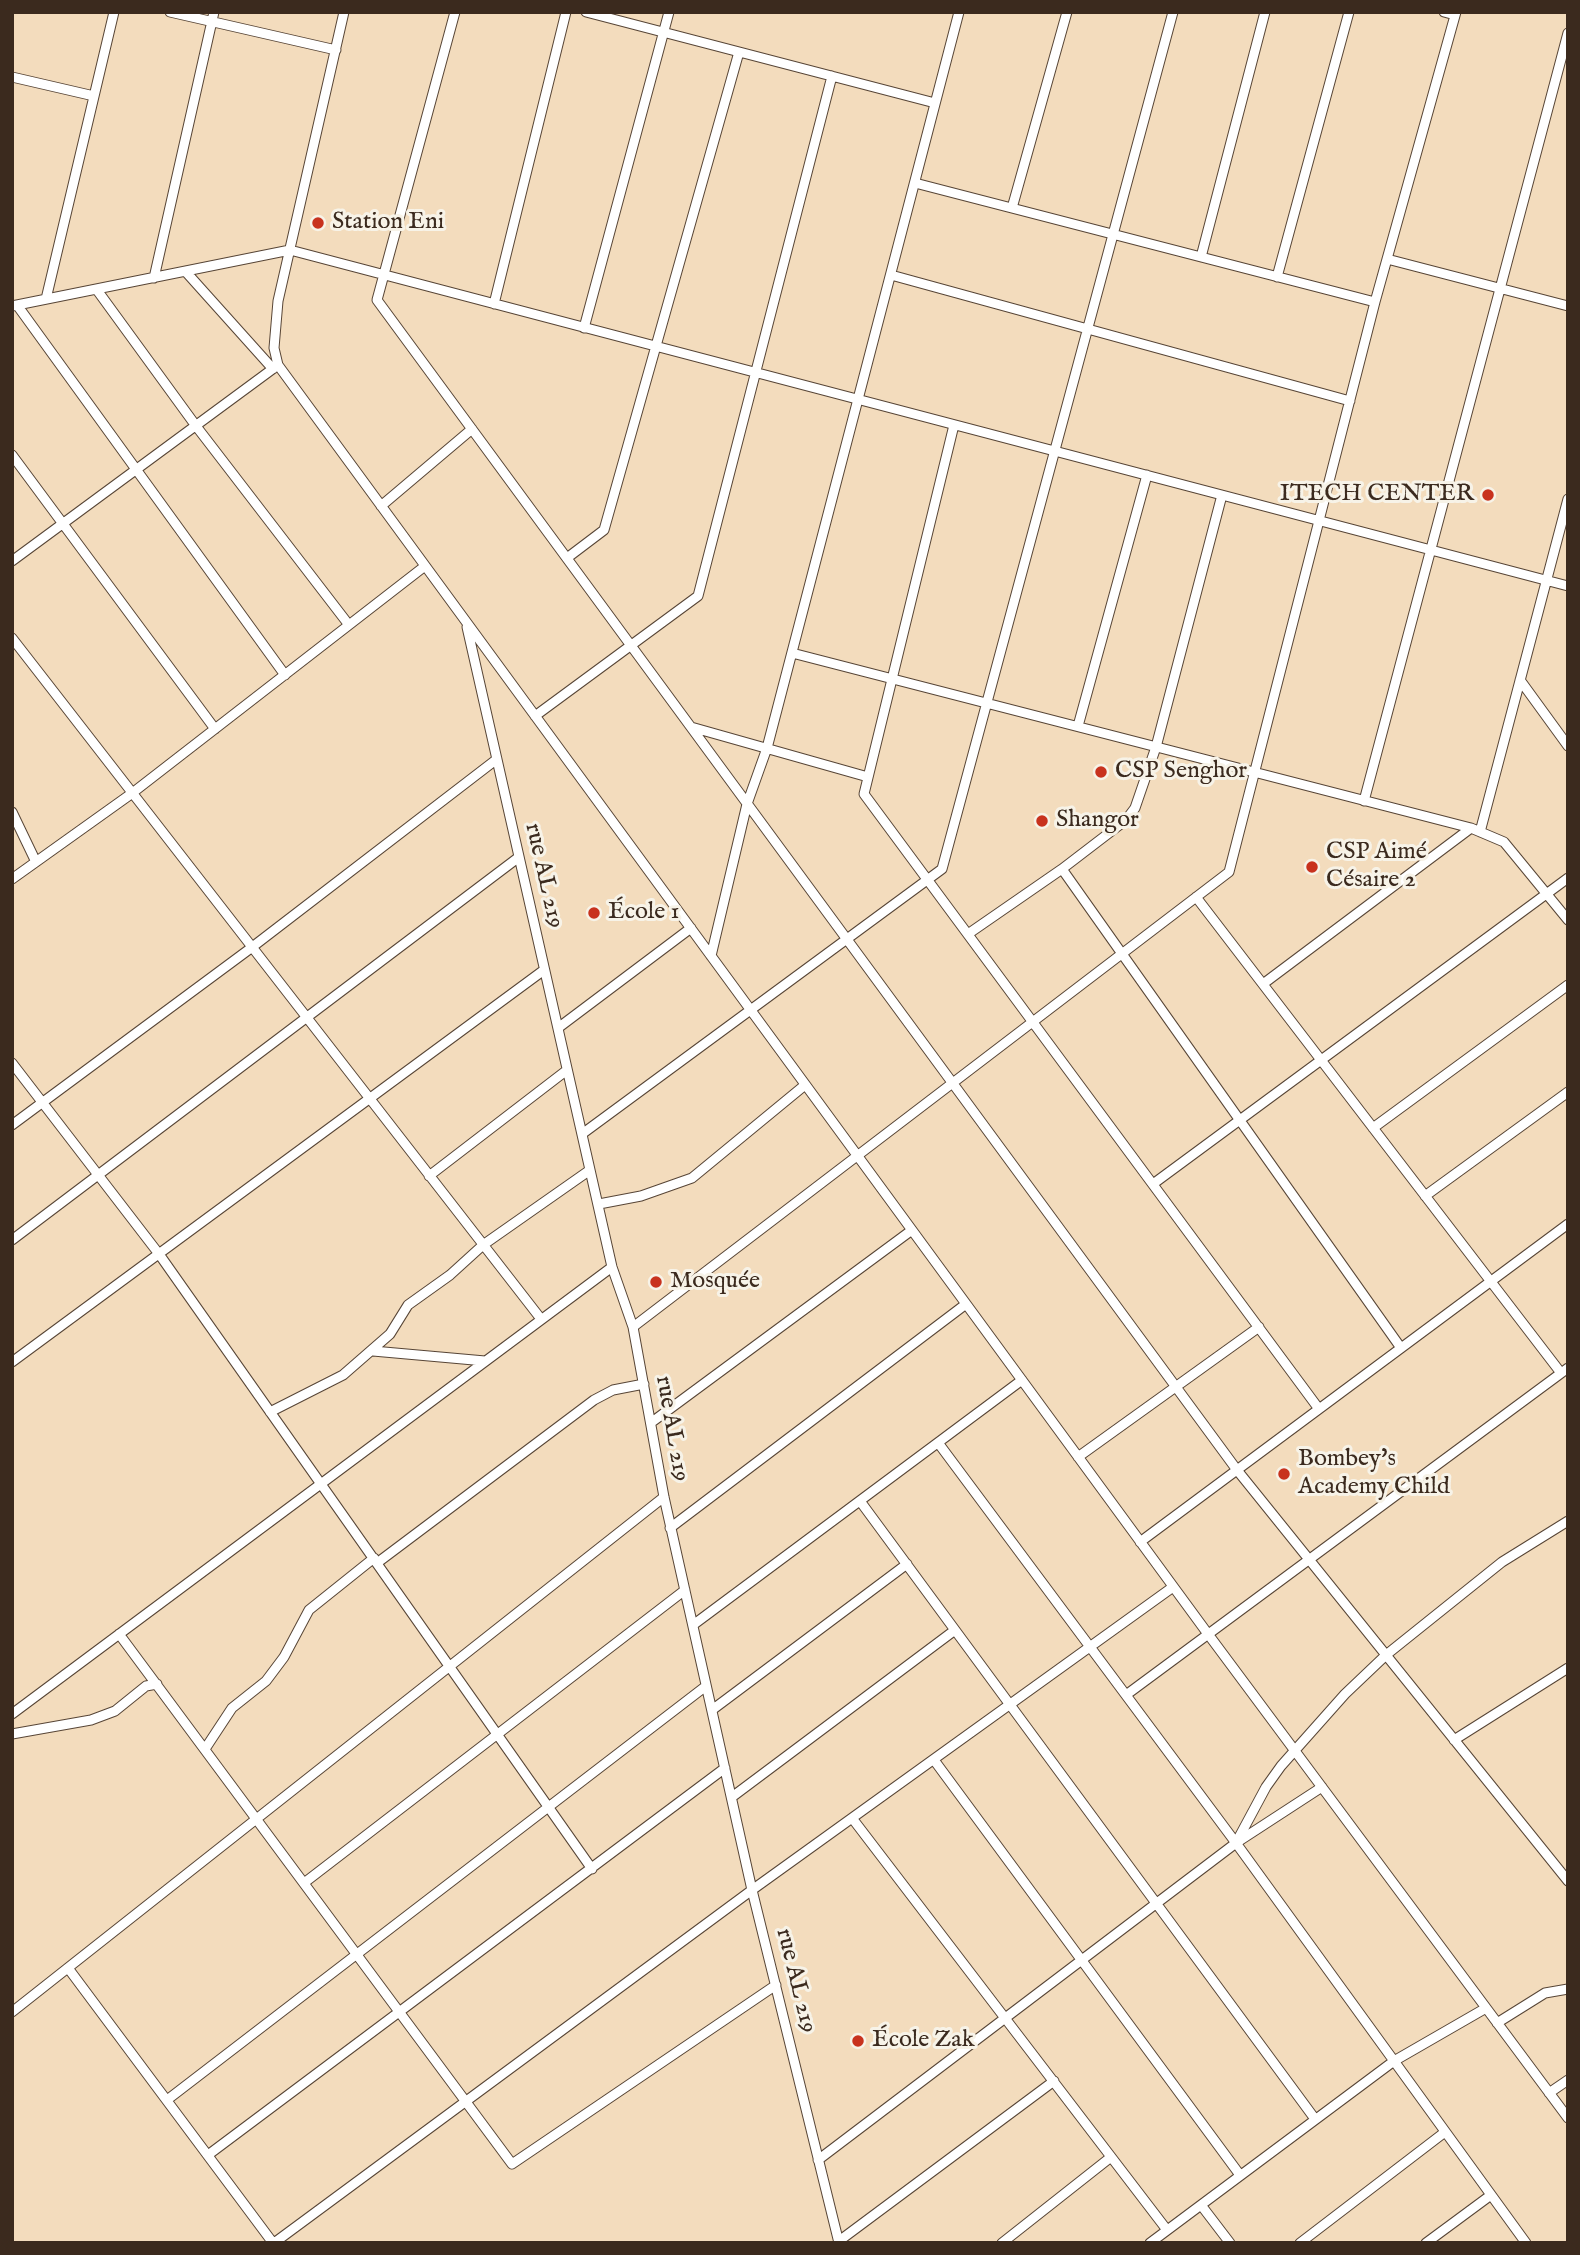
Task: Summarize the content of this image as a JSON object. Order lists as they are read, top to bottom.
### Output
{
  "streets": {
    "street": ["rue AL 219"]
  },
  "places": [
    "Station Eni",
    "ITECH CENTER",
    "CSP Senghor",
    "Shangor",
    "CSP Aimé Césaire 2",
    "École 1",
    "Mosquée",
    "Bombey's Academy Child",
    "École Zak"
  ]
}
